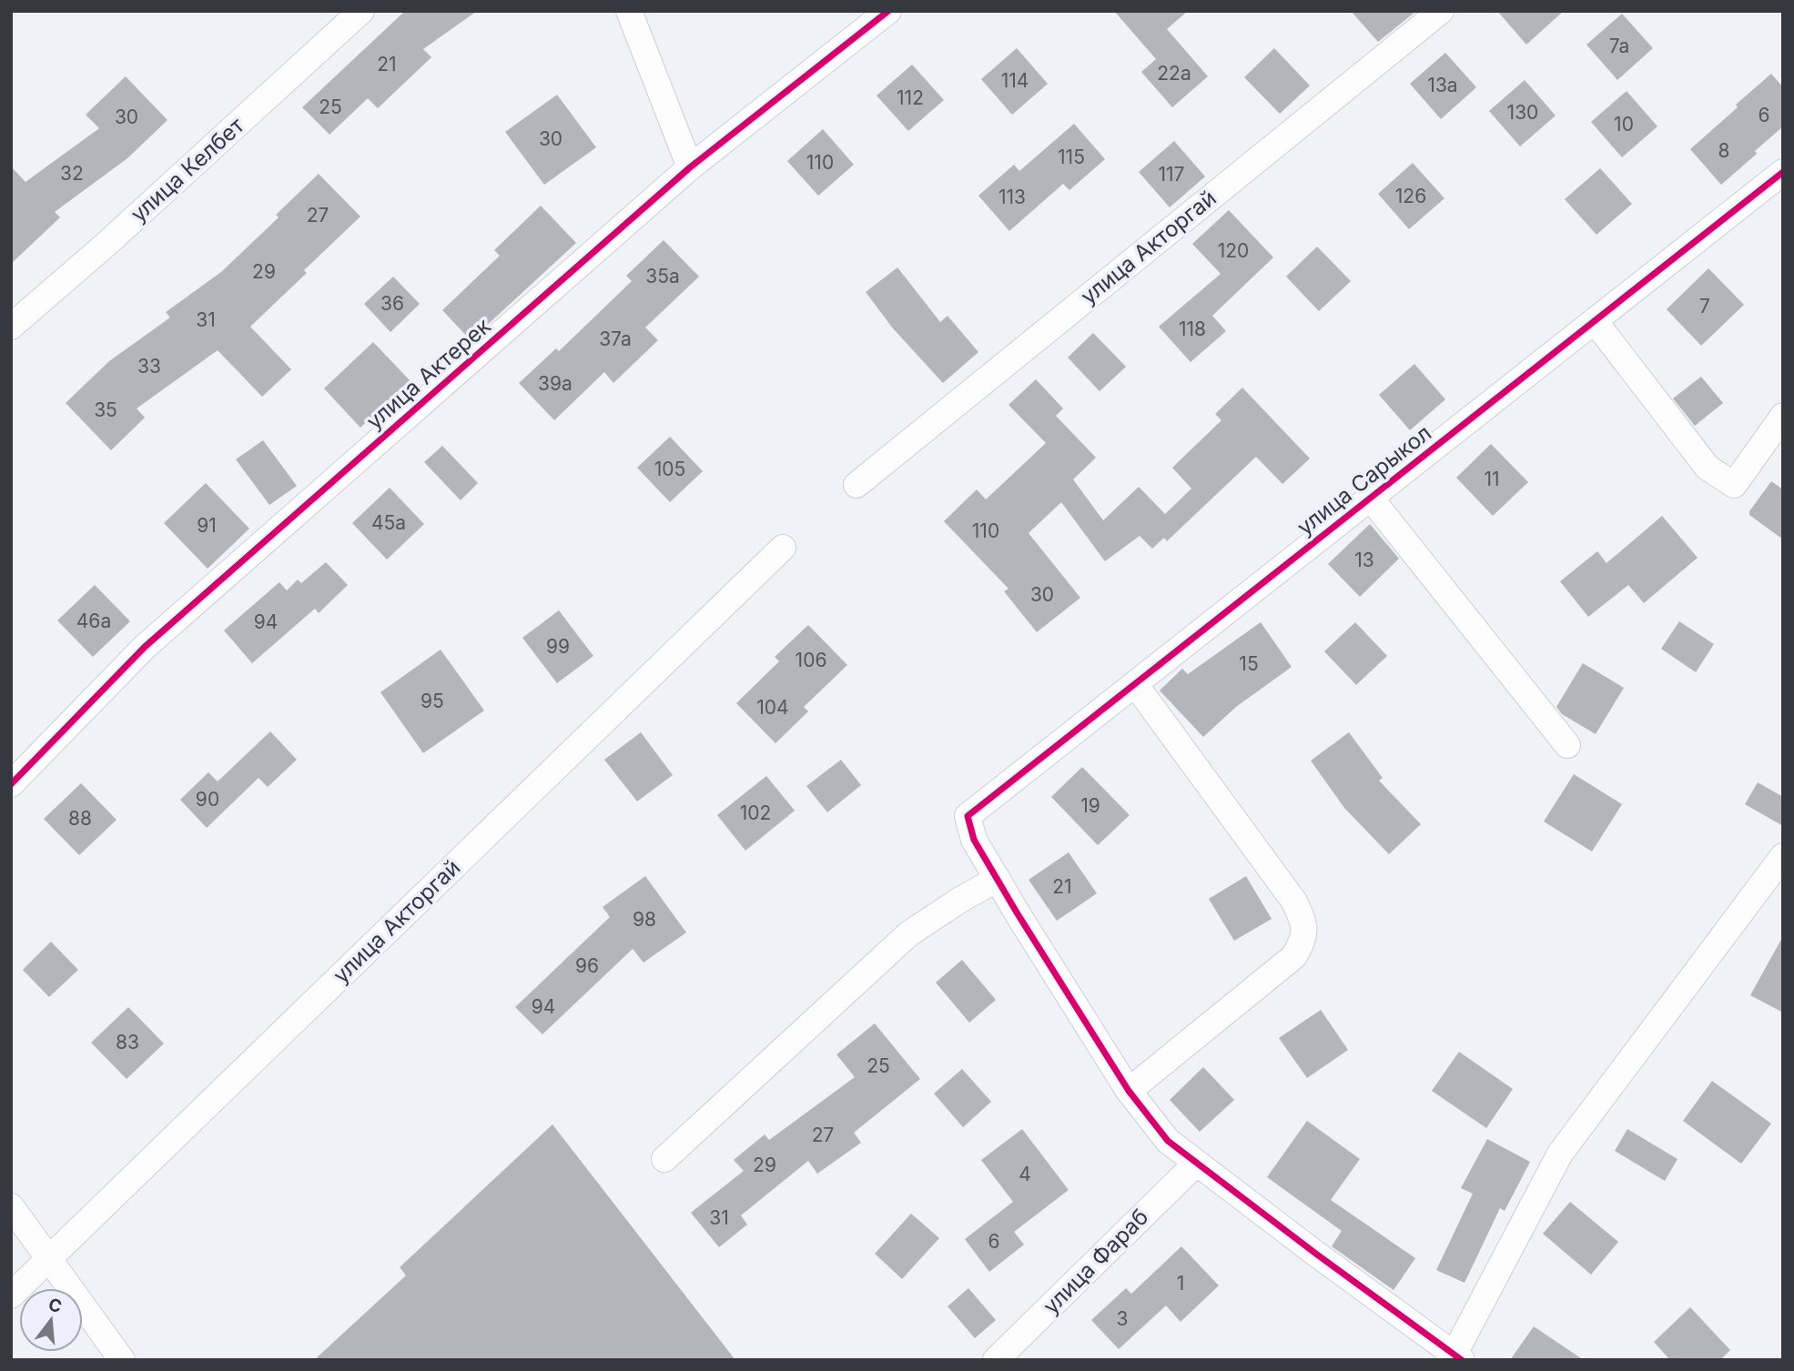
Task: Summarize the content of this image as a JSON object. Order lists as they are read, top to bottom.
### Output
{
  "streets": {
    "street": [
      "улица Келбет",
      "улица Акторгай",
      "улица Актерек",
      "улица Сарыкол",
      "улица Фараб"
    ]
  },
  "house_numbers": [
    "7а",
    "21",
    "22а",
    "114",
    "13а",
    "112",
    "25",
    "130",
    "6",
    "30",
    "10",
    "30",
    "8",
    "115",
    "110",
    "32",
    "117",
    "126",
    "113",
    "27",
    "120",
    "29",
    "35а",
    "36",
    "7",
    "31",
    "118",
    "37а",
    "33",
    "39а",
    "35",
    "105",
    "11",
    "45а",
    "91",
    "110",
    "13",
    "30",
    "46а",
    "94",
    "99",
    "106",
    "15",
    "95",
    "104",
    "90",
    "19",
    "102",
    "88",
    "21",
    "98",
    "96",
    "94",
    "83",
    "25",
    "27",
    "29",
    "4",
    "31",
    "6",
    "1",
    "3"
  ],
  "north": "top"
}
